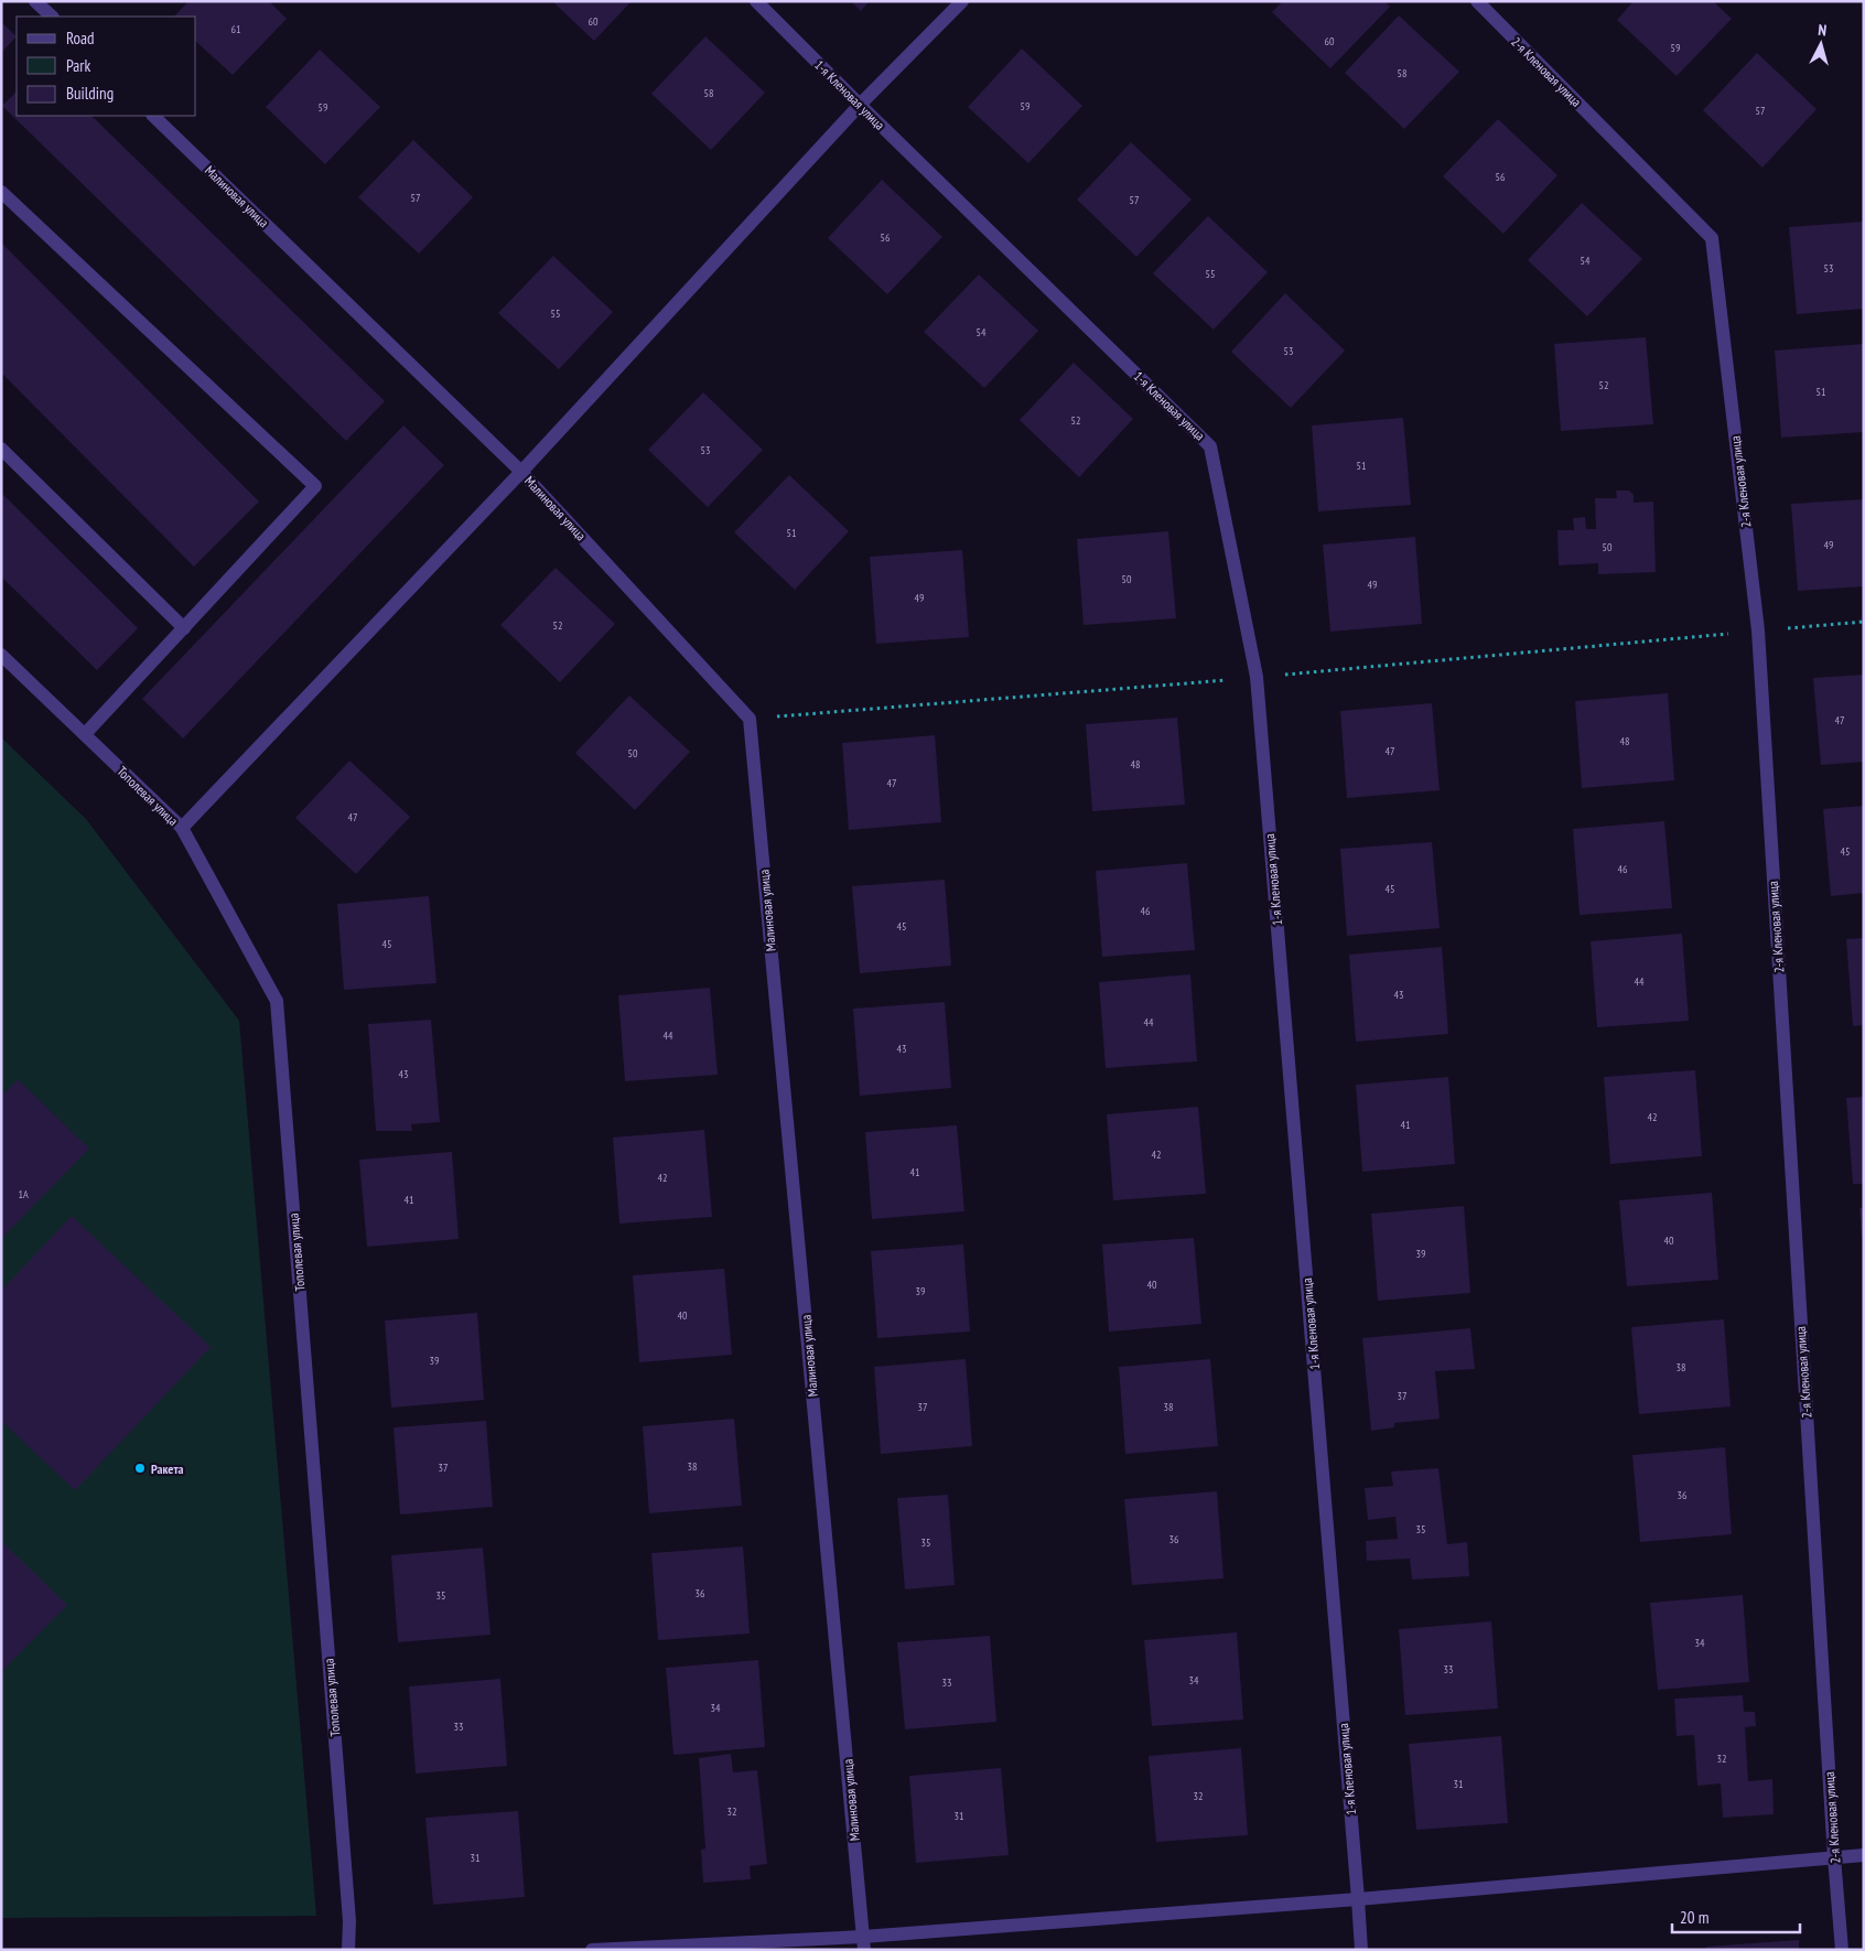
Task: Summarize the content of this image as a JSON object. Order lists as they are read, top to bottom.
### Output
{
  "streets": {
    "street": [
      "2-я Кленовая улица",
      "1-я Кленовая улица",
      "Малиновая улица",
      "Тополевая улица"
    ]
  },
  "places": ["Ракета"],
  "house_numbers": [
    "60",
    "61",
    "60",
    "59",
    "58",
    "58",
    "59",
    "59",
    "57",
    "56",
    "57",
    "57",
    "56",
    "54",
    "53",
    "55",
    "55",
    "54",
    "53",
    "52",
    "51",
    "52",
    "53",
    "51",
    "51",
    "49",
    "50",
    "50",
    "49",
    "49",
    "52",
    "47",
    "48",
    "47",
    "50",
    "48",
    "47",
    "47",
    "45",
    "46",
    "45",
    "46",
    "45",
    "45",
    "44",
    "43",
    "44",
    "44",
    "43",
    "43",
    "42",
    "41",
    "42",
    "41",
    "42",
    "1А",
    "41",
    "40",
    "39",
    "40",
    "39",
    "40",
    "39",
    "38",
    "37",
    "37",
    "38",
    "38",
    "37",
    "36",
    "35",
    "36",
    "35",
    "36",
    "35",
    "34",
    "33",
    "34",
    "33",
    "34",
    "33",
    "32",
    "31",
    "32",
    "32",
    "31",
    "31"
  ],
  "legend": ["Road", "Park", "Building"],
  "scale_bar": "20 m",
  "north": "top"
}
